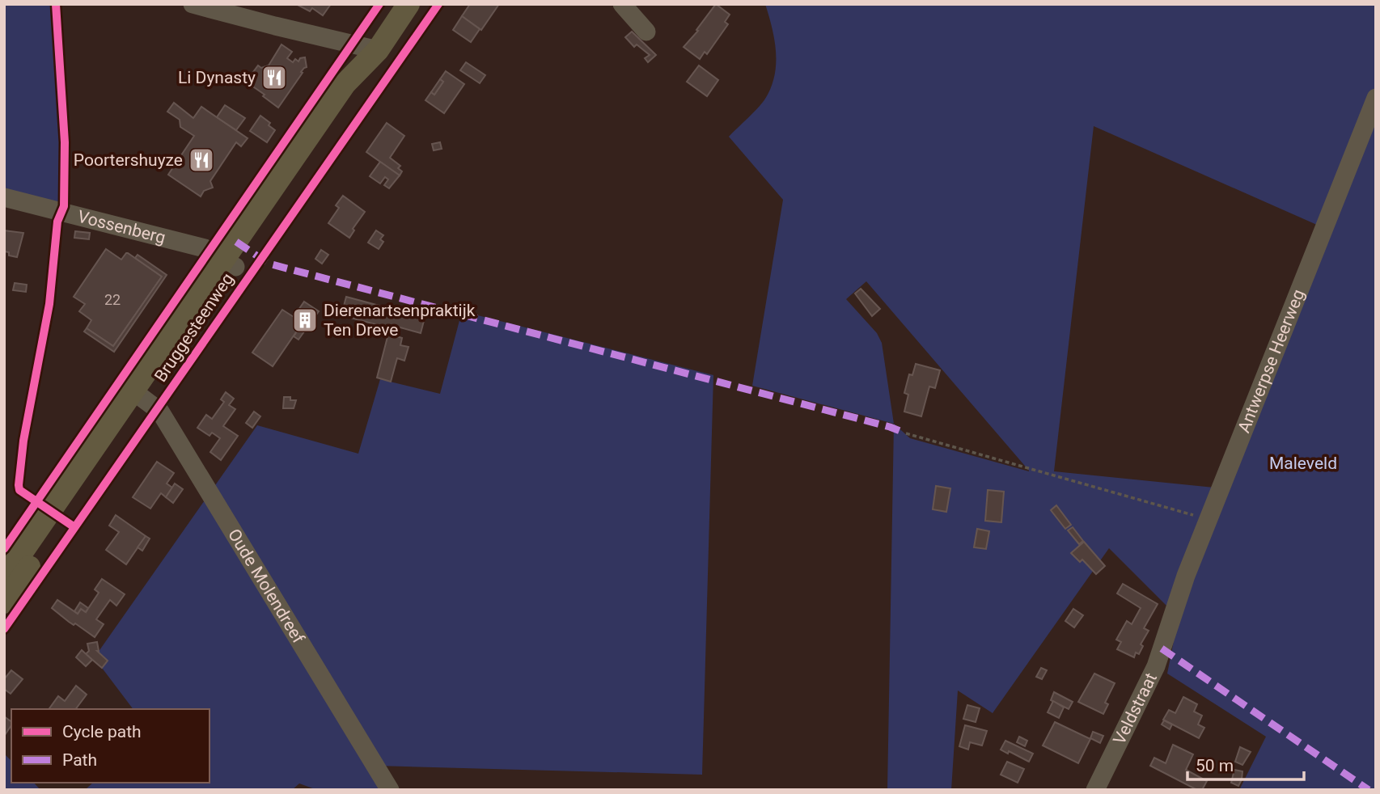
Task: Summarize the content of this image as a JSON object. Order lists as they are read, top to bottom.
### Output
{
  "streets": {
    "main road": ["Bruggesteenweg"],
    "street": [
      "Vossenberg",
      "Antwerpse Heerweg",
      "Oude Molendreef",
      "Veldstraat"
    ]
  },
  "crossings": [
    ["Vossenberg", "Bruggesteenweg"],
    ["Bruggesteenweg", "Oude Molendreef"],
    ["Antwerpse Heerweg", "Veldstraat"]
  ],
  "parks": ["Maleveld"],
  "places": {
    "restaurant": ["Li Dynasty", "Poortershuyze"],
    "building": ["Dierenartsenpraktijk Ten Dreve"]
  },
  "house_numbers": ["22"],
  "legend": ["Cycle path", "Path"],
  "scale_bar": "50 m"
}
